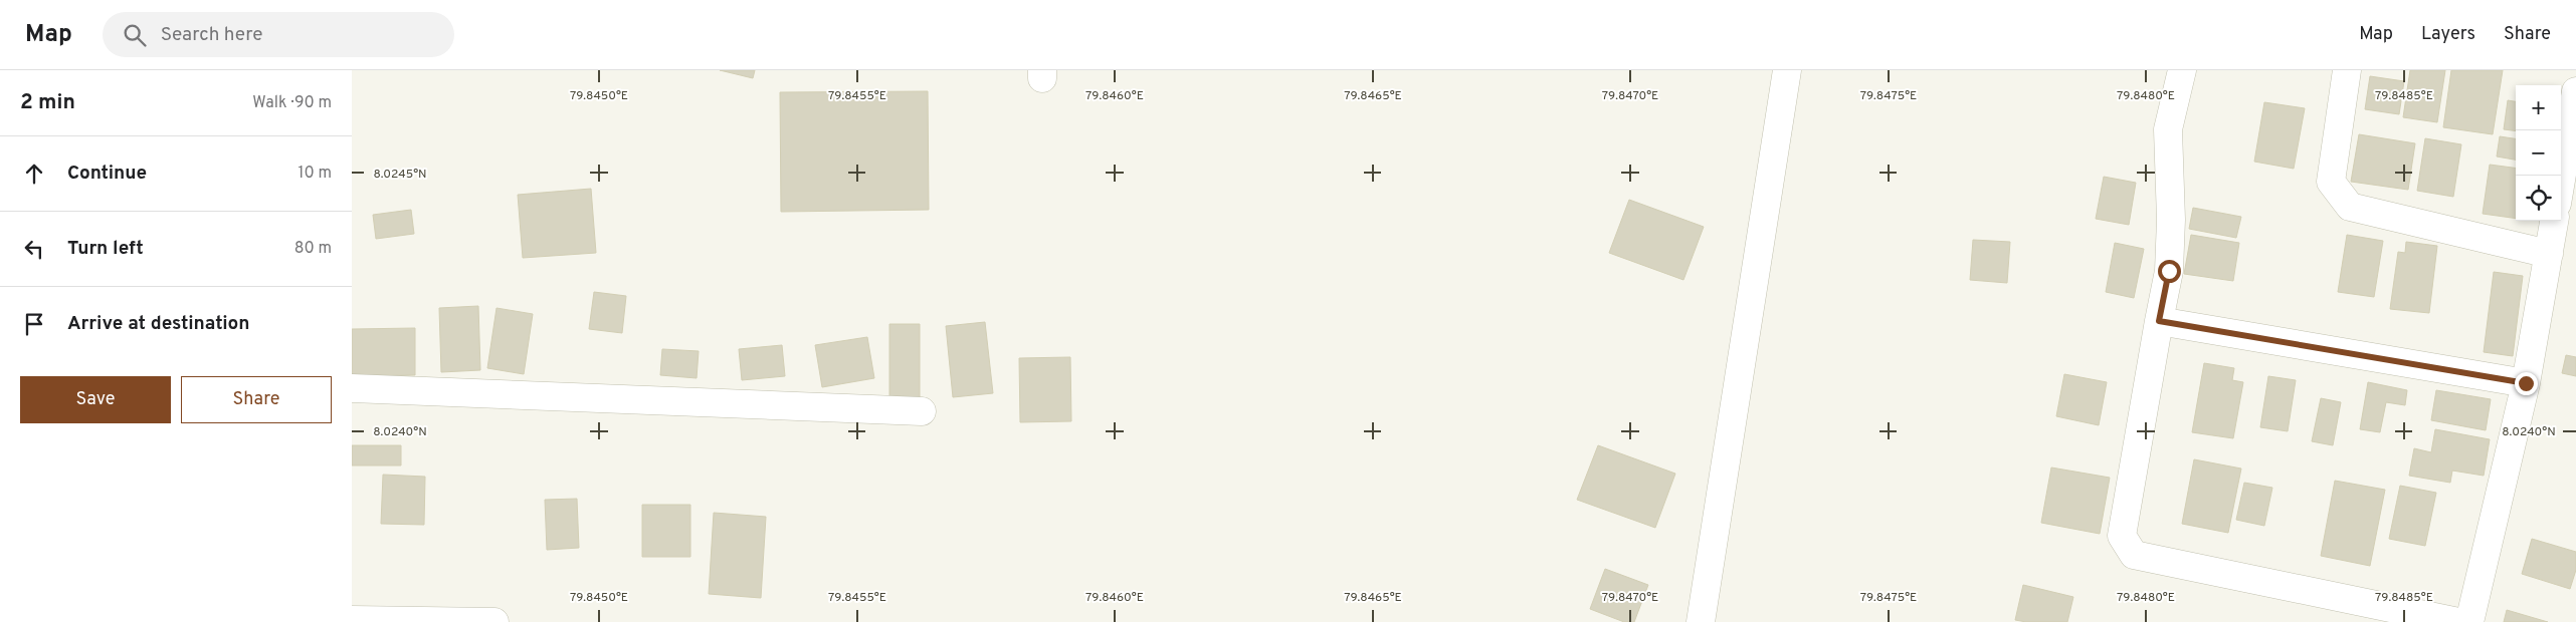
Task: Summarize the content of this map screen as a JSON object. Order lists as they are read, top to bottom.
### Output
{
  "page": {
    "header": "Map",
    "search": "Search here",
    "nav": ["Map", "Layers", "Share"],
    "heading": ["2 min", "Walk · 90 m"],
    "map_buttons": ["+", "−"],
    "list": [
      ["Continue", "10 m"],
      ["Turn left", "80 m"],
      "Arrive at destination"
    ],
    "buttons": ["Save", "Share"]
  },
  "coordinates": [
    "79.8450°E",
    "79.8455°E",
    "79.8460°E",
    "79.8465°E",
    "79.8470°E",
    "79.8475°E",
    "79.8480°E",
    "79.8485°E",
    "8.0245°N",
    "8.0240°N"
  ]
}
